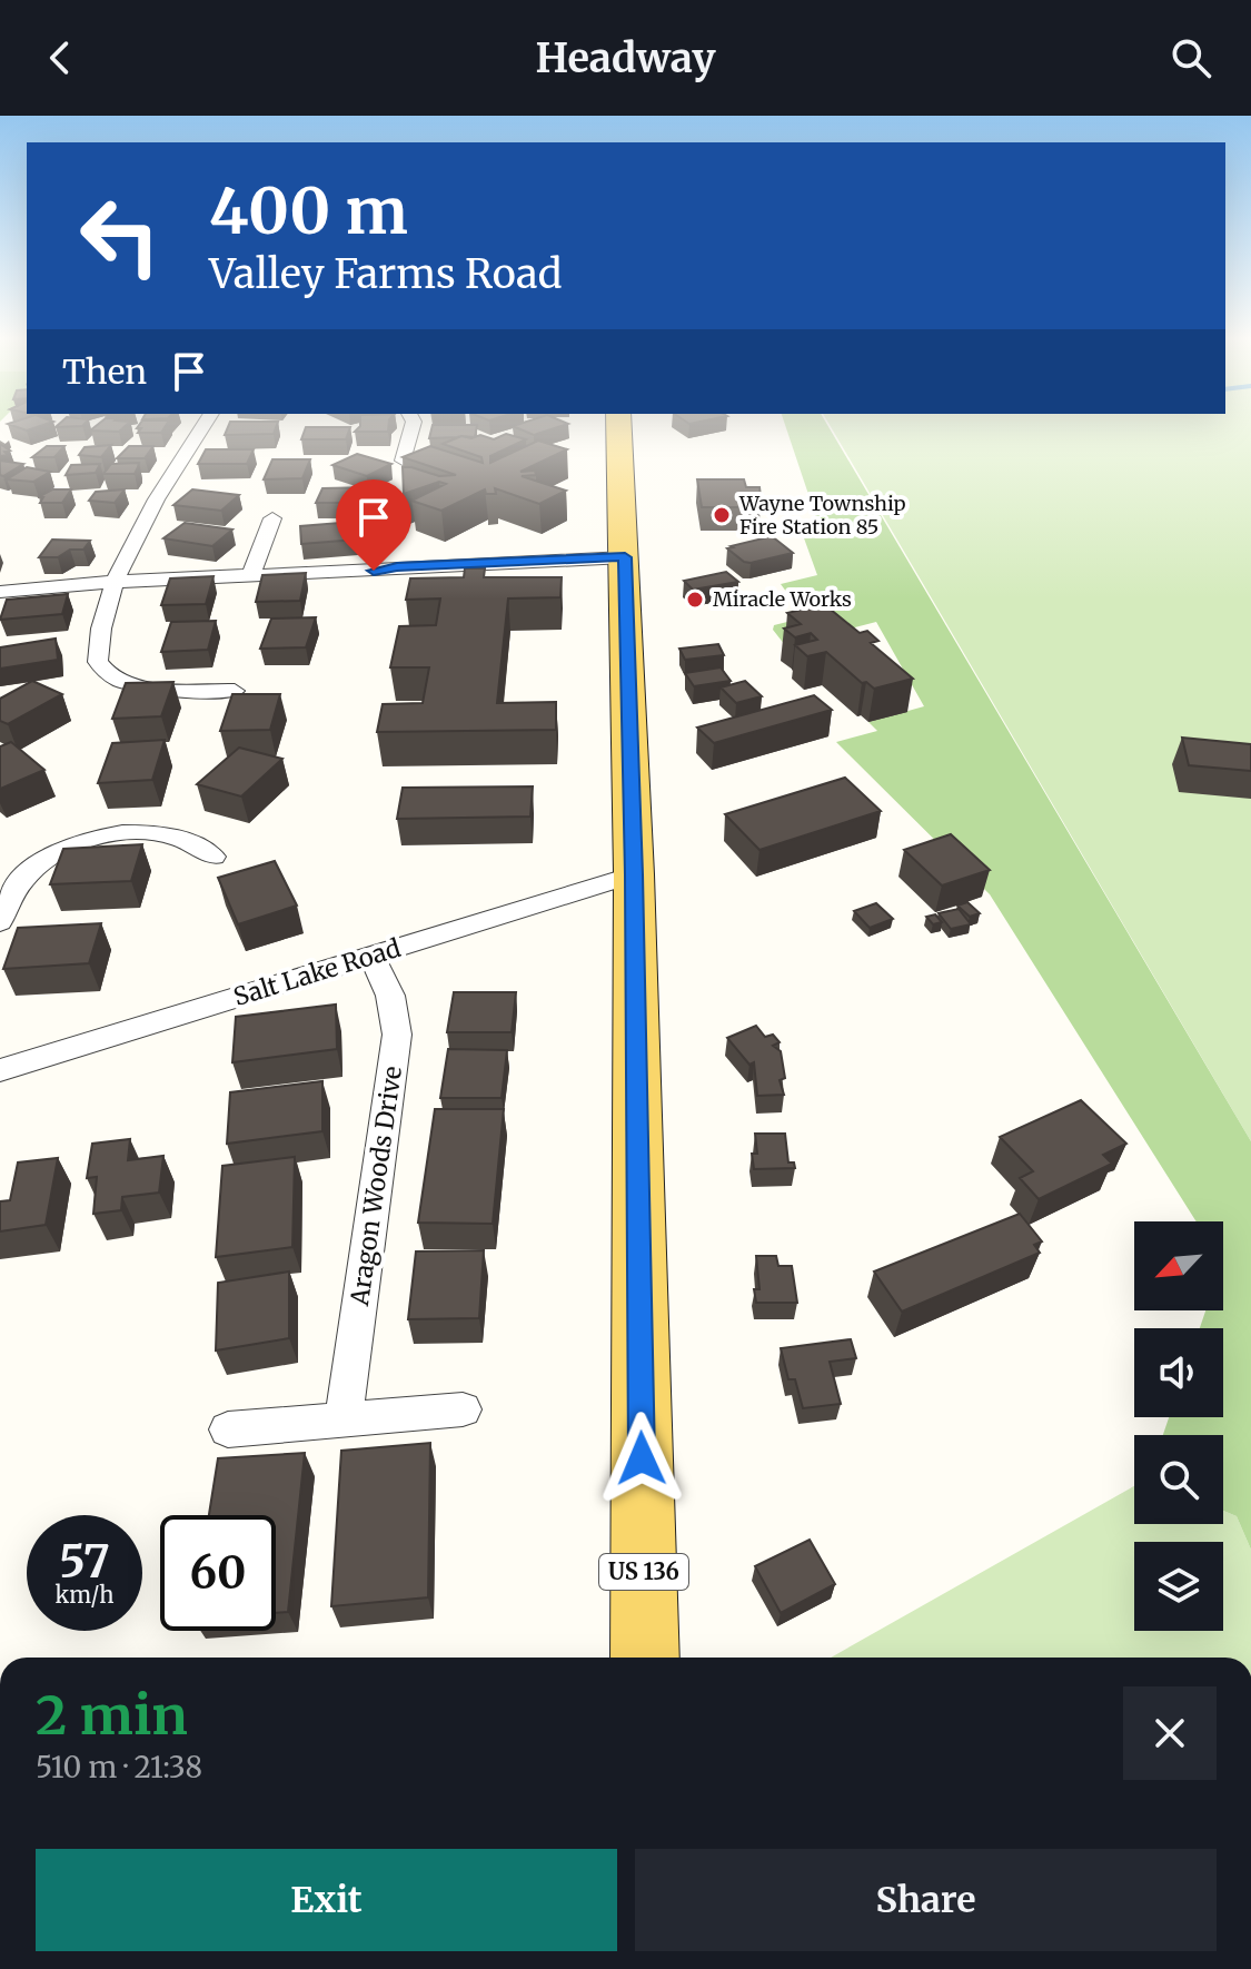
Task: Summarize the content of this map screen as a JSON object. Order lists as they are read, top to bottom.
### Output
{
  "streets": {
    "main road": ["US 136"],
    "street": ["Salt Lake Road", "Aragon Woods Drive"]
  },
  "crossings": [
    ["Salt Lake Road", "Aragon Woods Drive"],
    ["Salt Lake Road", "US 136"]
  ],
  "places": ["Wayne Township Fire Station 85", "Miracle Works"],
  "north": "bottom left",
  "page": {
    "header": "Headway",
    "turn": ["400 m", "Valley Farms Road"],
    "then": "Then",
    "speed": "57 km/h",
    "limit": "60",
    "heading": ["2 min", "510 m · 21:38"],
    "buttons": ["Exit", "Share"]
  }
}
